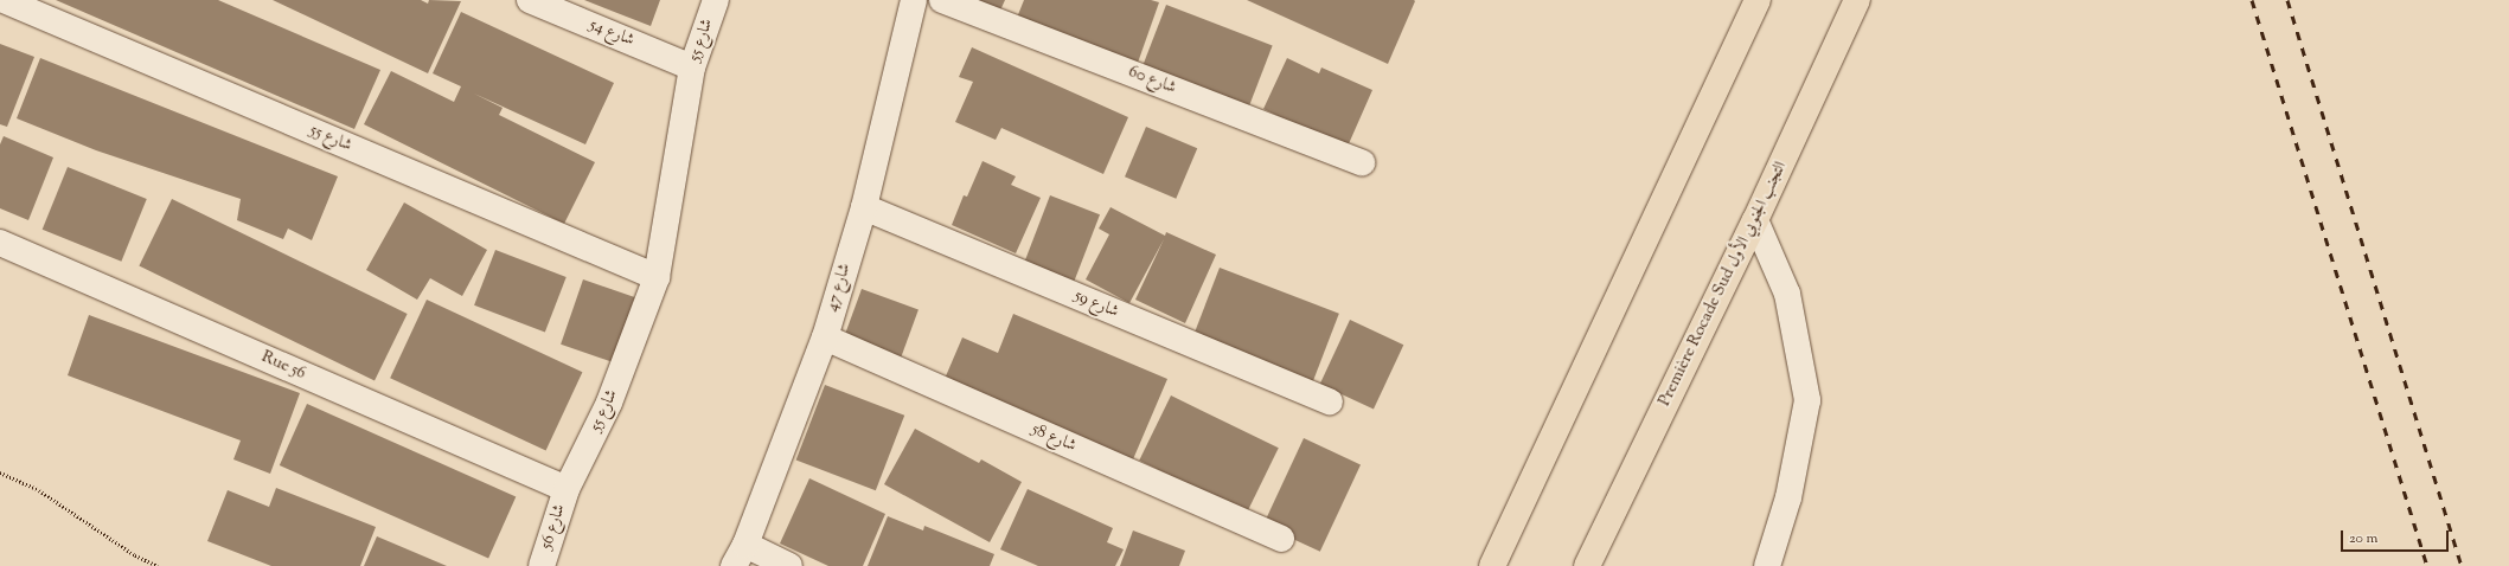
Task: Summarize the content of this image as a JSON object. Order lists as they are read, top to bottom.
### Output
{
  "streets": {
    "highway": ["Première Rocade Sud التجنب الجنوبي الأول"],
    "street": [
      "شارع 54",
      "شارع 55",
      "شارع 60",
      "شارع 47",
      "شارع 59",
      "Rue 56",
      "شارع 58",
      "شارع 56"
    ]
  },
  "crossings": [
    ["شارع 54", "شارع 55"],
    ["شارع 55", "Rue 56"],
    ["شارع 55", "شارع 56"],
    ["شارع 47", "شارع 59"],
    ["شارع 47", "شارع 58"],
    ["Rue 56", "شارع 56"]
  ],
  "scale_bar": "20 m"
}
